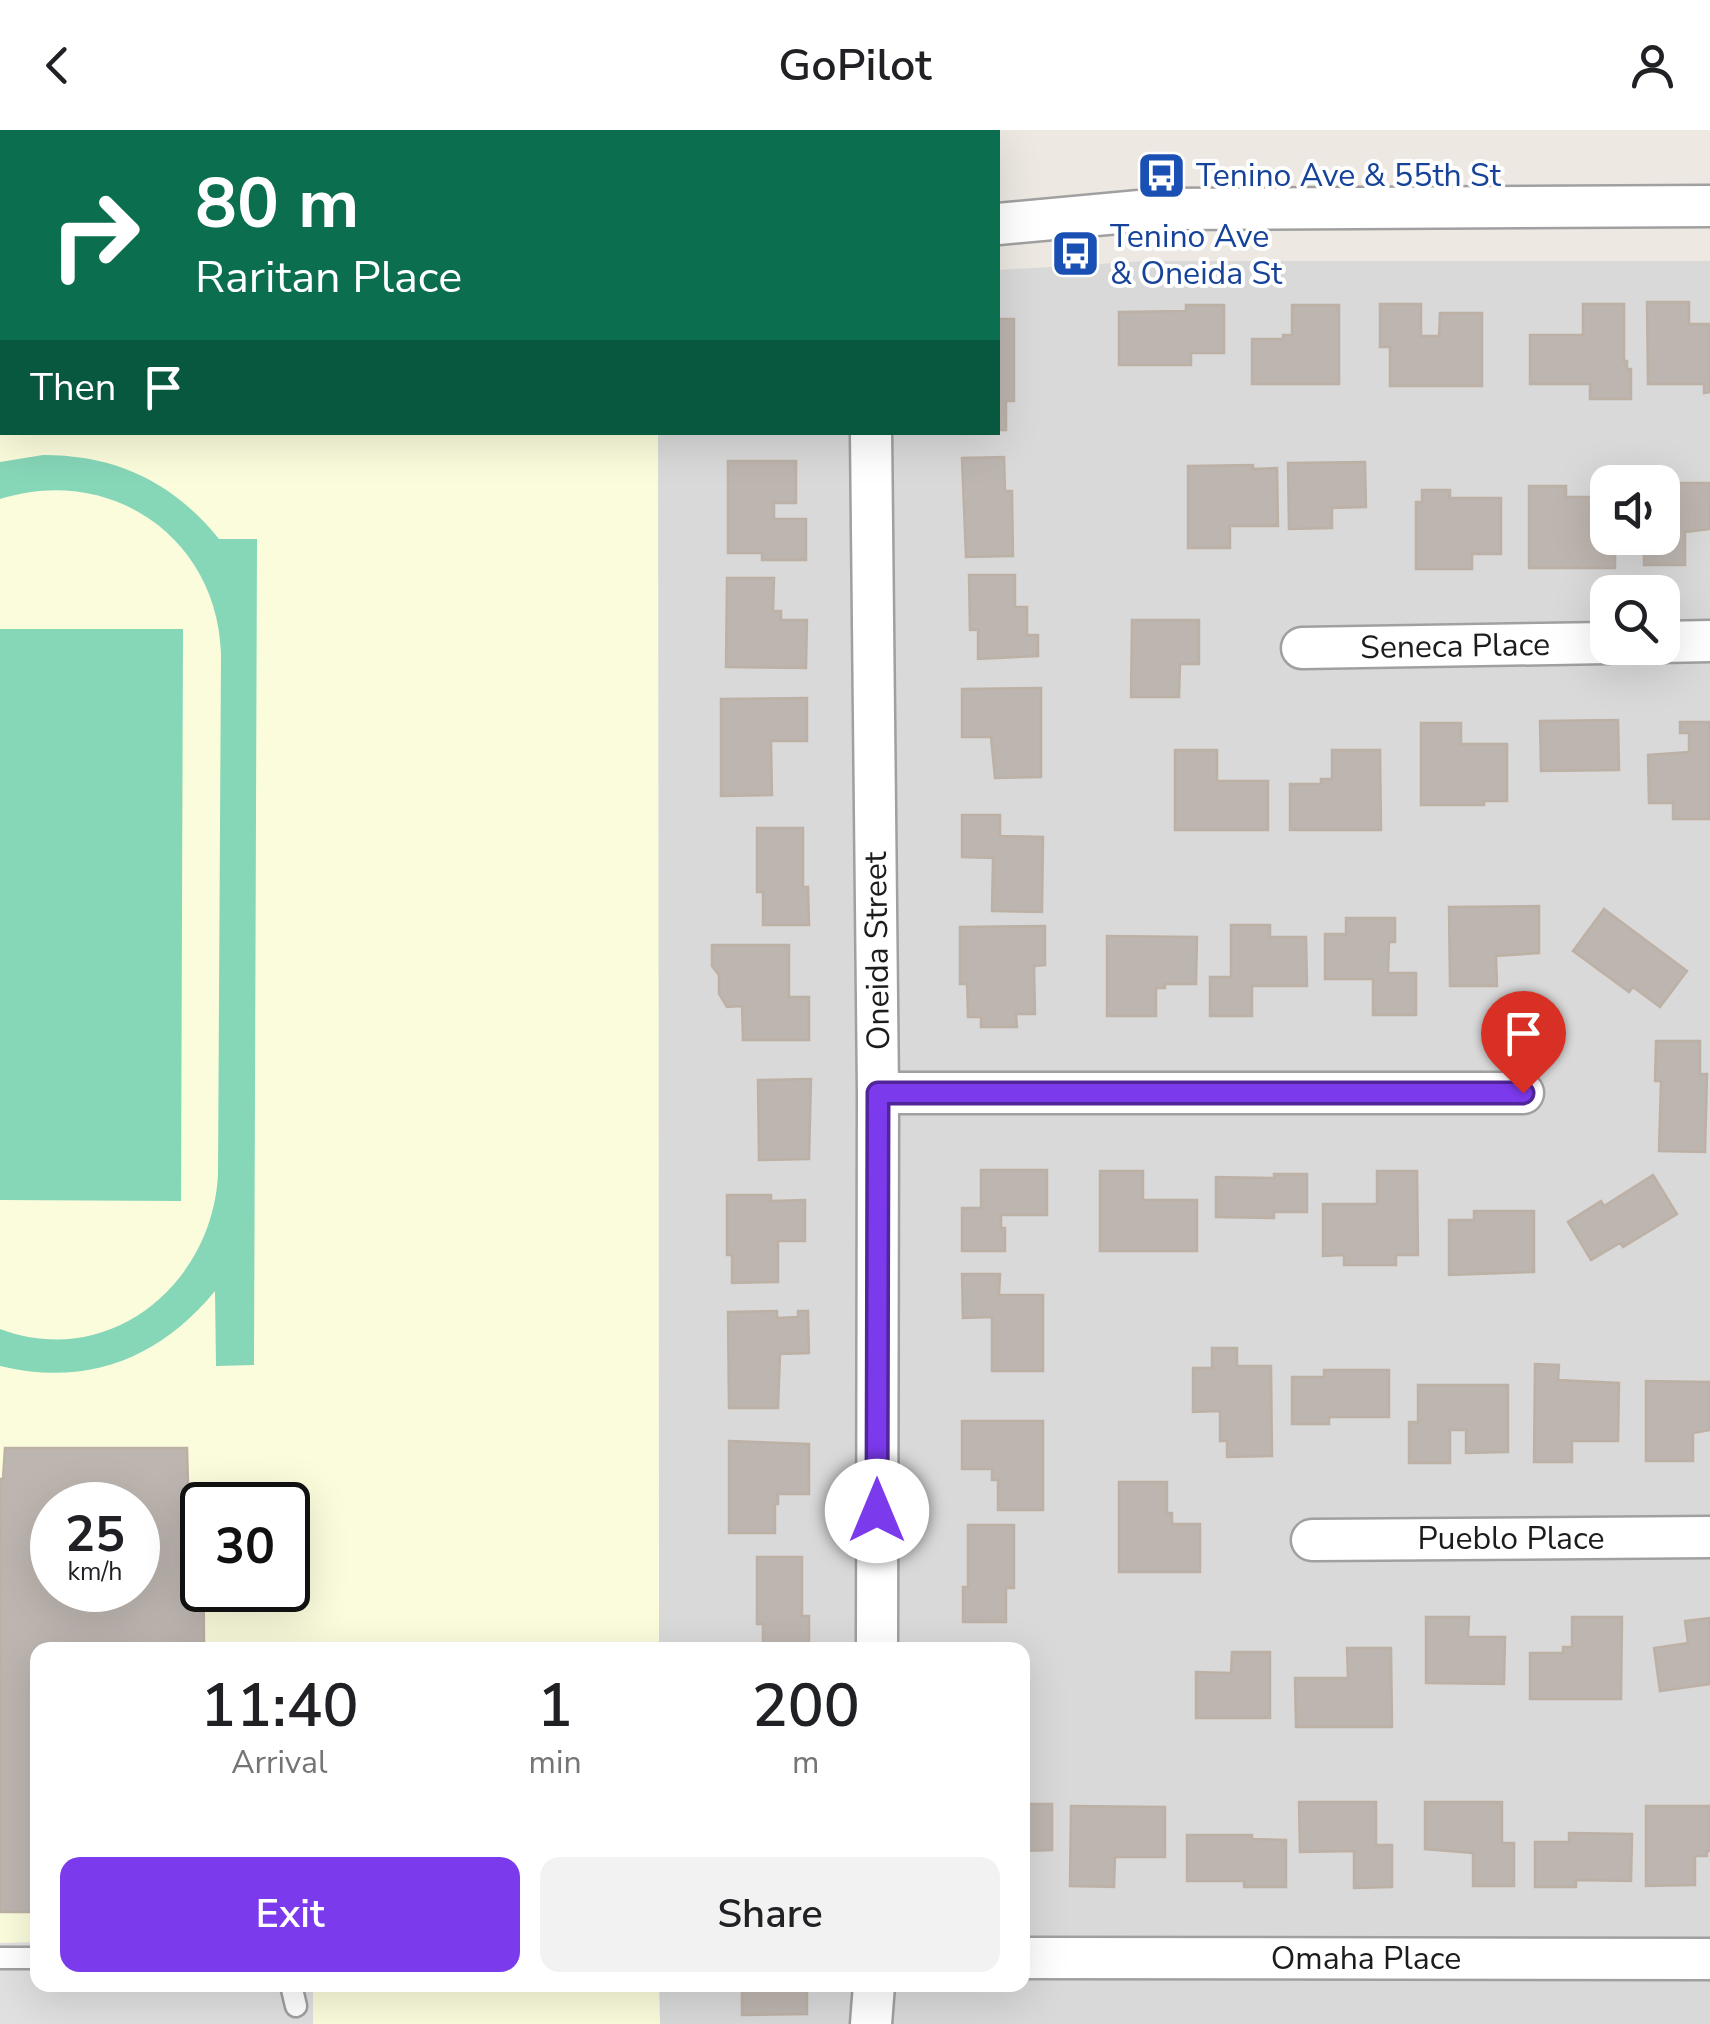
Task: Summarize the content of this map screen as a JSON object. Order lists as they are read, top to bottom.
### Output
{
  "streets": {
    "street": [
      "Seneca Place",
      "Oneida Street",
      "Pueblo Place",
      "Omaha Place"
    ]
  },
  "places": {
    "bus stop": ["Tenino Ave & 55th St", "Tenino Ave & Oneida St"]
  },
  "page": {
    "header": "GoPilot",
    "turn": ["80 m", "Raritan Place"],
    "then": "Then",
    "speed": "25 km/h",
    "limit": "30",
    "eta": [
      "11:40",
      "Arrival",
      "1",
      "min",
      "200",
      "m"
    ],
    "buttons": ["Exit", "Share"]
  }
}
